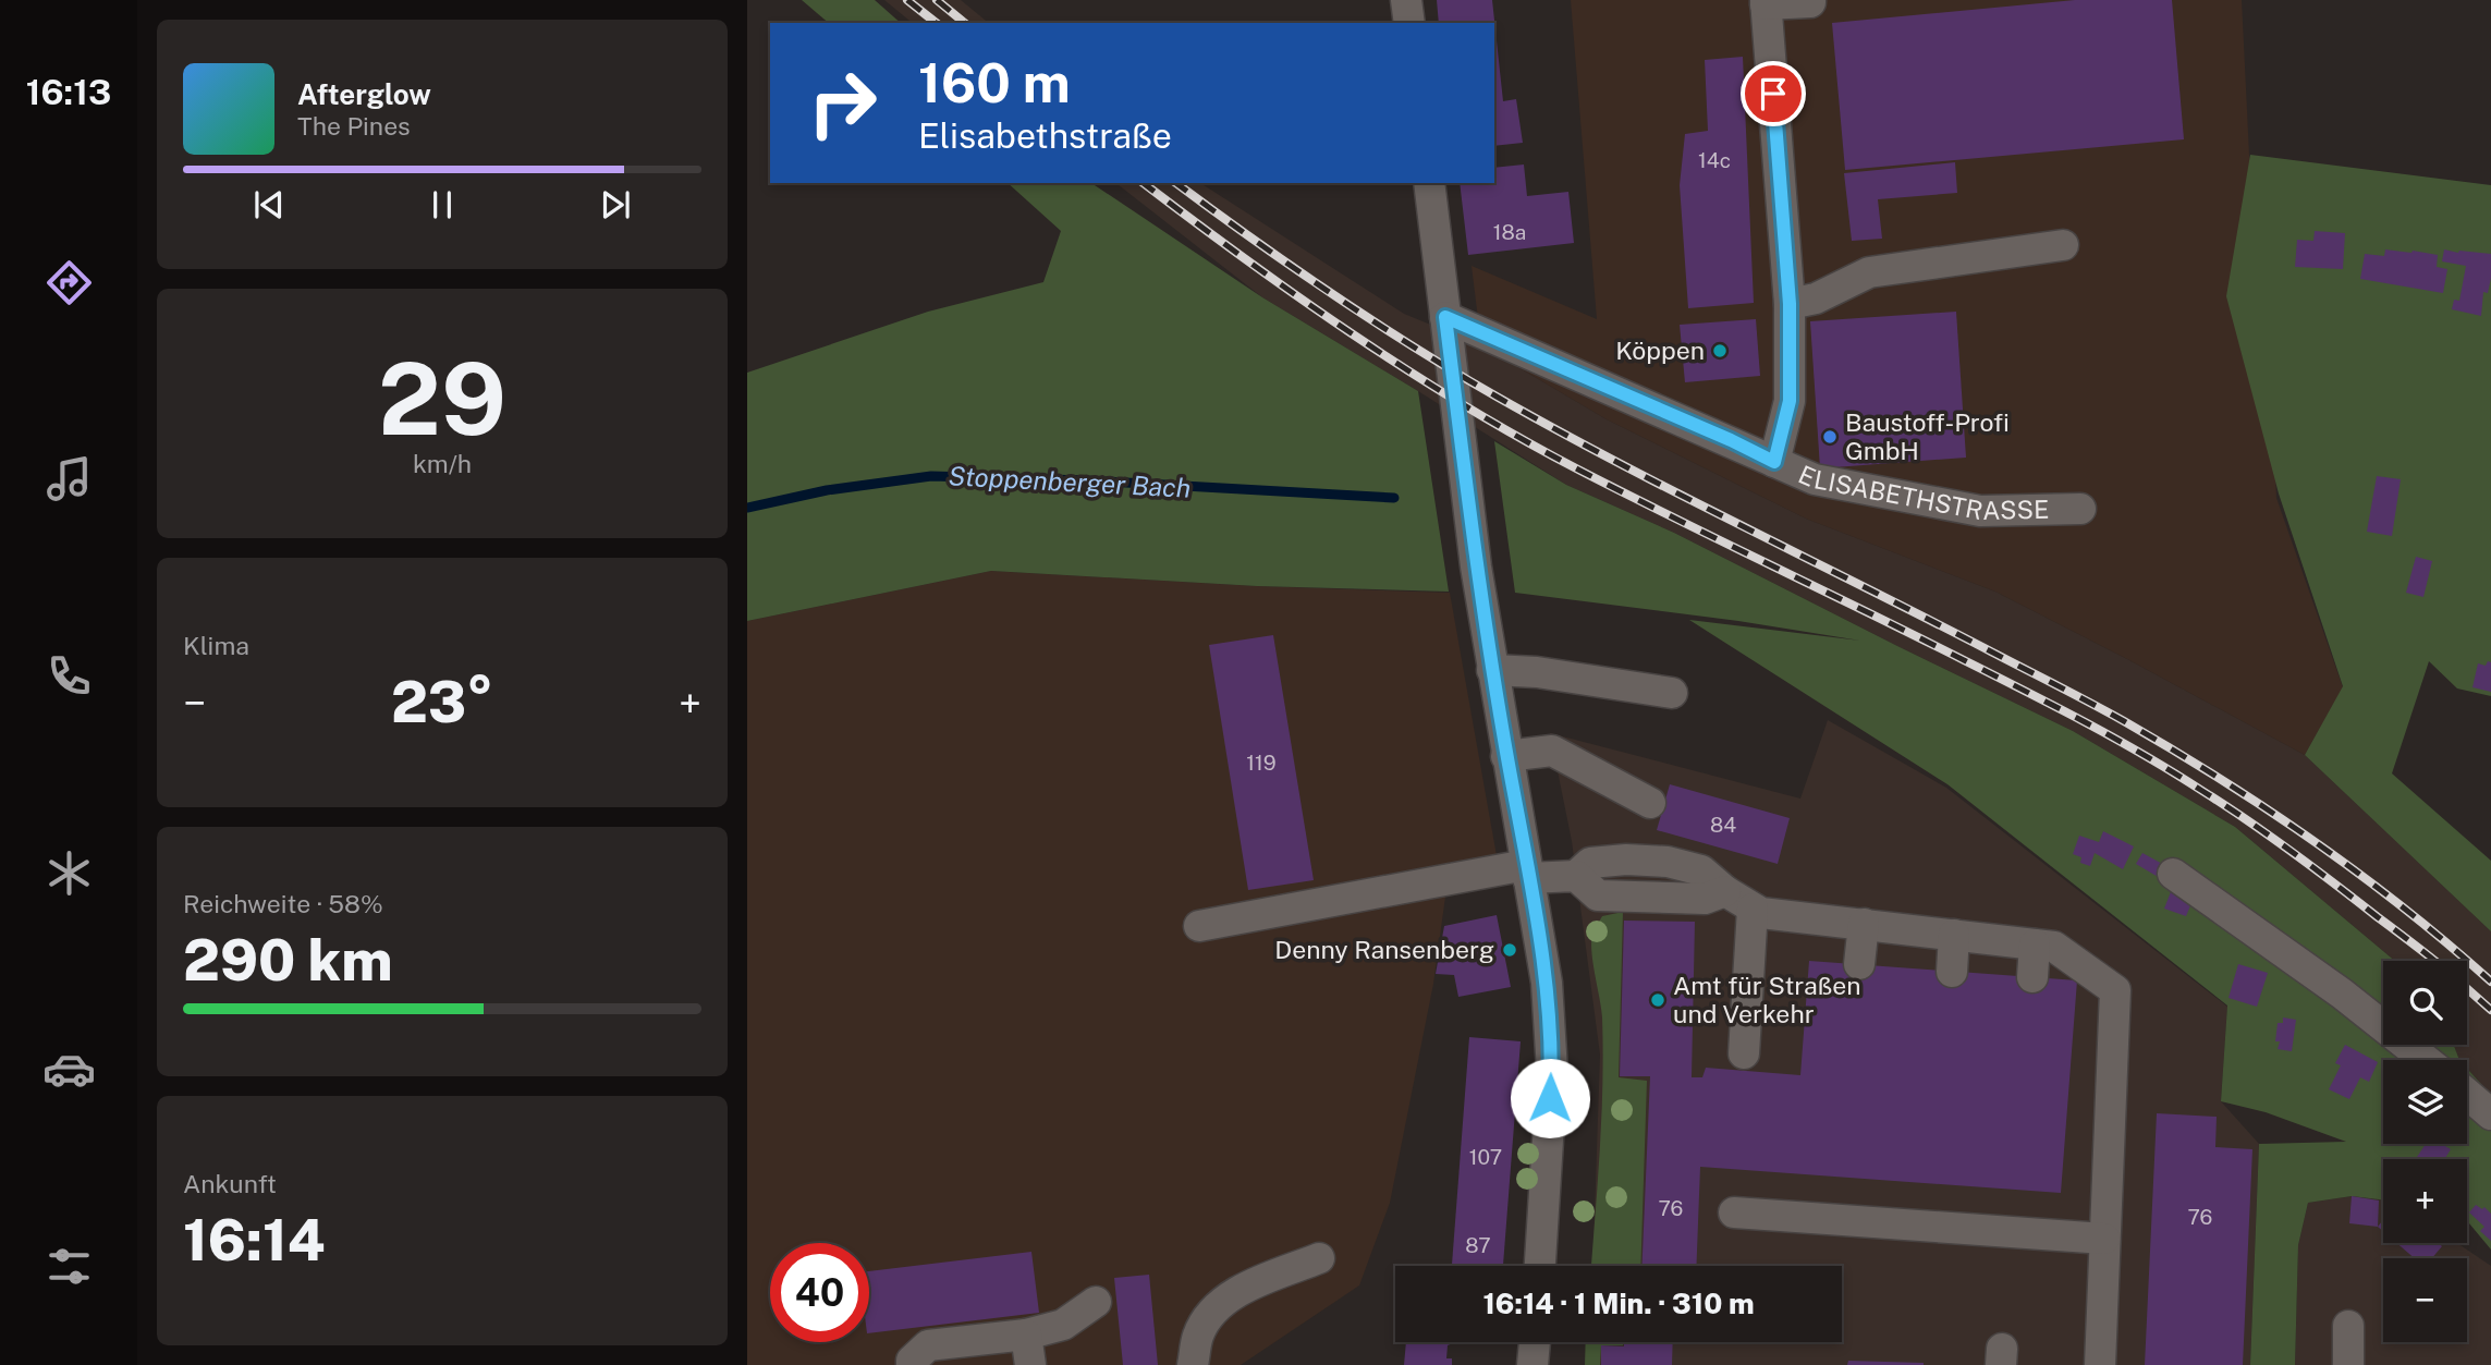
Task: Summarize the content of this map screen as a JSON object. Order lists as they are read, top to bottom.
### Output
{
  "streets": {
    "street": ["ELISABETHSTRASSE"]
  },
  "water": ["Stoppenberger Bach"],
  "places": [
    "Köppen",
    "Baustoff-Profi GmbH",
    "Denny Ransenberg",
    "Amt für Straßen und Verkehr"
  ],
  "house_numbers": [
    "14c",
    "18a",
    "119",
    "84",
    "107",
    "76",
    "76",
    "87"
  ],
  "page": {
    "tabs": "16:13",
    "turn": ["160 m", "Elisabethstraße"],
    "song": ["Afterglow", "The Pines"],
    "tile": [
      ["29", "km/h"],
      "Klima",
      ["Reichweite · 58%", "290 km"],
      ["Ankunft", "16:14"]
    ],
    "heat": ["−", "23°", "+"],
    "map_buttons": ["+", "−"],
    "limit": "40",
    "trip": "16:14 · 1 Min. · 310 m"
  }
}
